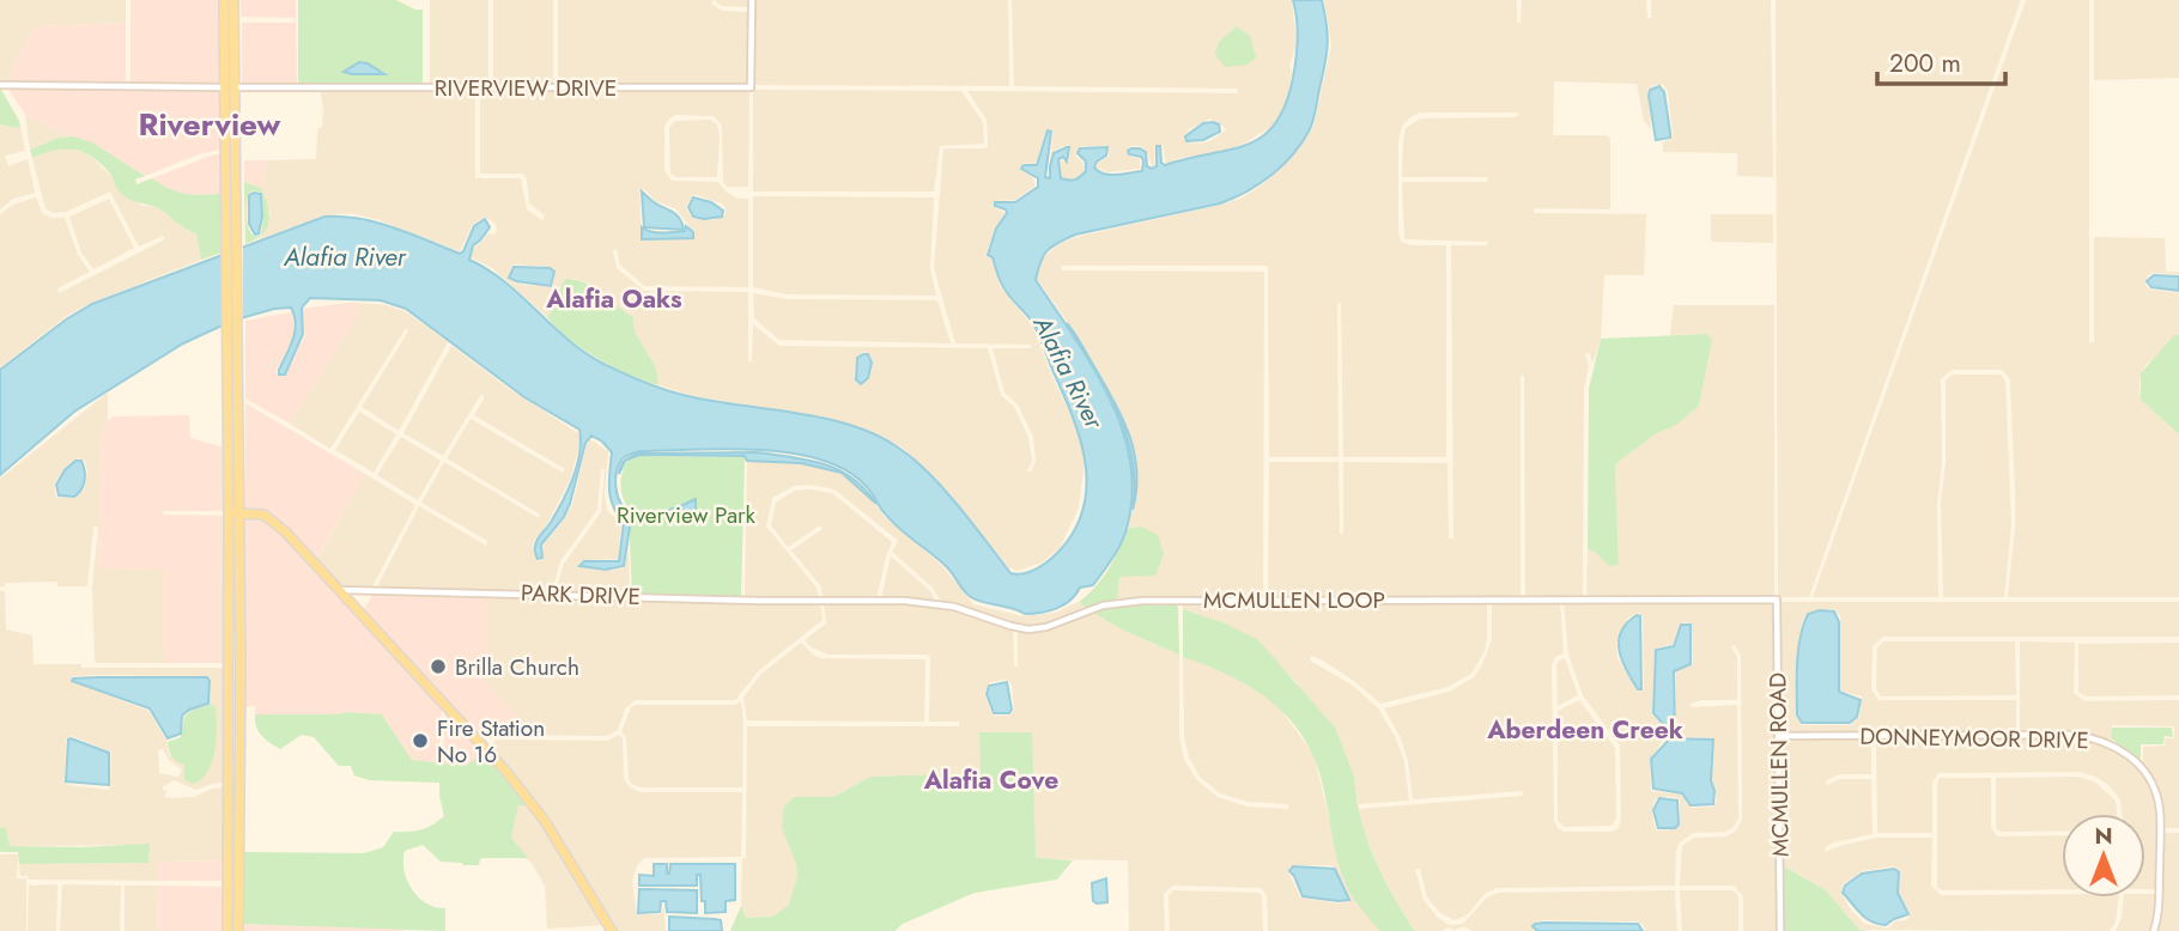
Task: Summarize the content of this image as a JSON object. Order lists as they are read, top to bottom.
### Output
{
  "streets": {
    "street": [
      "RIVERVIEW DRIVE",
      "PARK DRIVE",
      "MCMULLEN LOOP",
      "DONNEYMOOR DRIVE",
      "MCMULLEN ROAD"
    ]
  },
  "crossings": [
    ["PARK DRIVE", "MCMULLEN LOOP"],
    ["MCMULLEN LOOP", "MCMULLEN ROAD"],
    ["DONNEYMOOR DRIVE", "MCMULLEN ROAD"]
  ],
  "districts": [
    "Riverview",
    "Alafia Oaks",
    "Aberdeen Creek",
    "Alafia Cove"
  ],
  "water": ["Alafia River"],
  "parks": ["Riverview Park"],
  "places": ["Brilla Church", "Fire Station No 16"],
  "scale_bar": "200 m",
  "north": "top"
}
